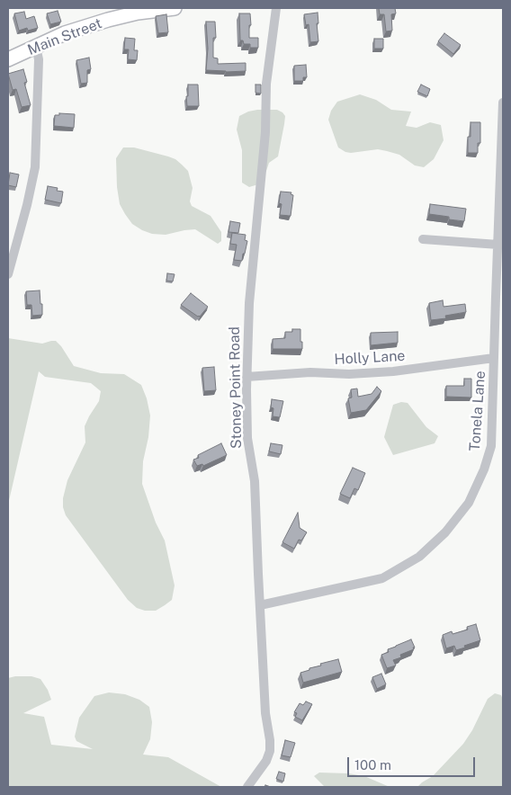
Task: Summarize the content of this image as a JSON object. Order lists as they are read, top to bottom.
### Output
{
  "streets": {
    "main road": ["Main Street"],
    "street": ["Holly Lane", "Stoney Point Road", "Tonela Lane"]
  },
  "crossings": [
    ["Holly Lane", "Stoney Point Road"],
    ["Holly Lane", "Tonela Lane"],
    ["Stoney Point Road", "Tonela Lane"]
  ],
  "scale_bar": "100 m"
}
